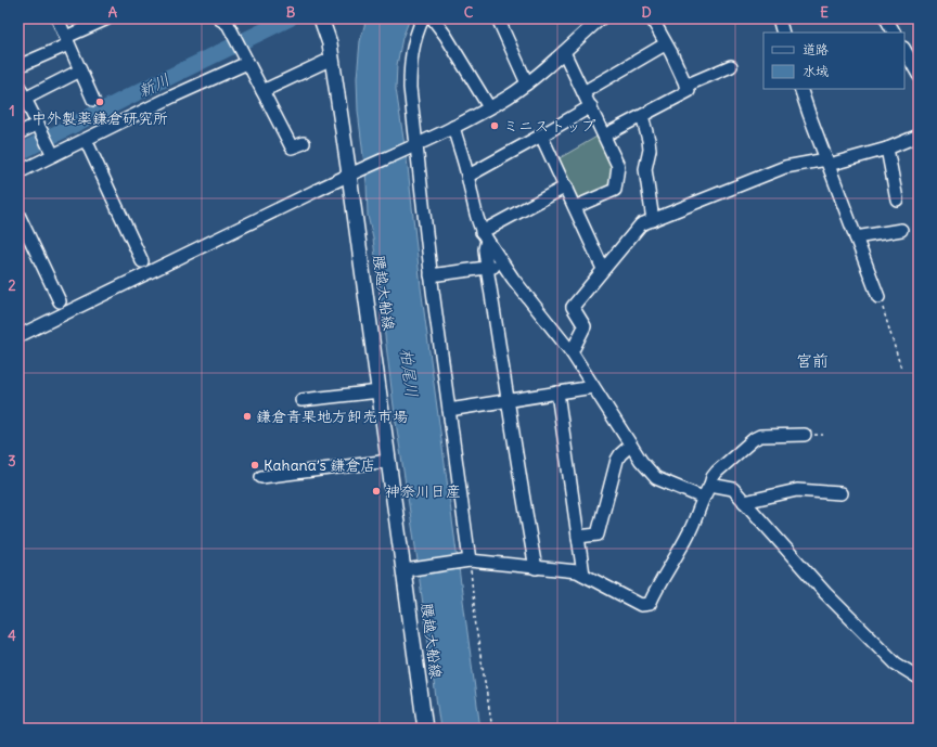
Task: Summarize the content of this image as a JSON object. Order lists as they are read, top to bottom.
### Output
{
  "streets": {
    "main road": ["腰越大船線"]
  },
  "districts": ["宮前"],
  "water": ["新川", "柏尾川"],
  "places": [
    "中外製薬鎌倉研究所",
    "ミニストップ",
    "鎌倉青果地方卸売市場",
    "Kahana’s 鎌倉店",
    "神奈川日産"
  ],
  "legend": ["道路", "水域"],
  "grid": {
    "columns": [
      "A",
      "B",
      "C",
      "D",
      "E"
    ],
    "rows": [
      "1",
      "2",
      "3",
      "4"
    ]
  }
}
